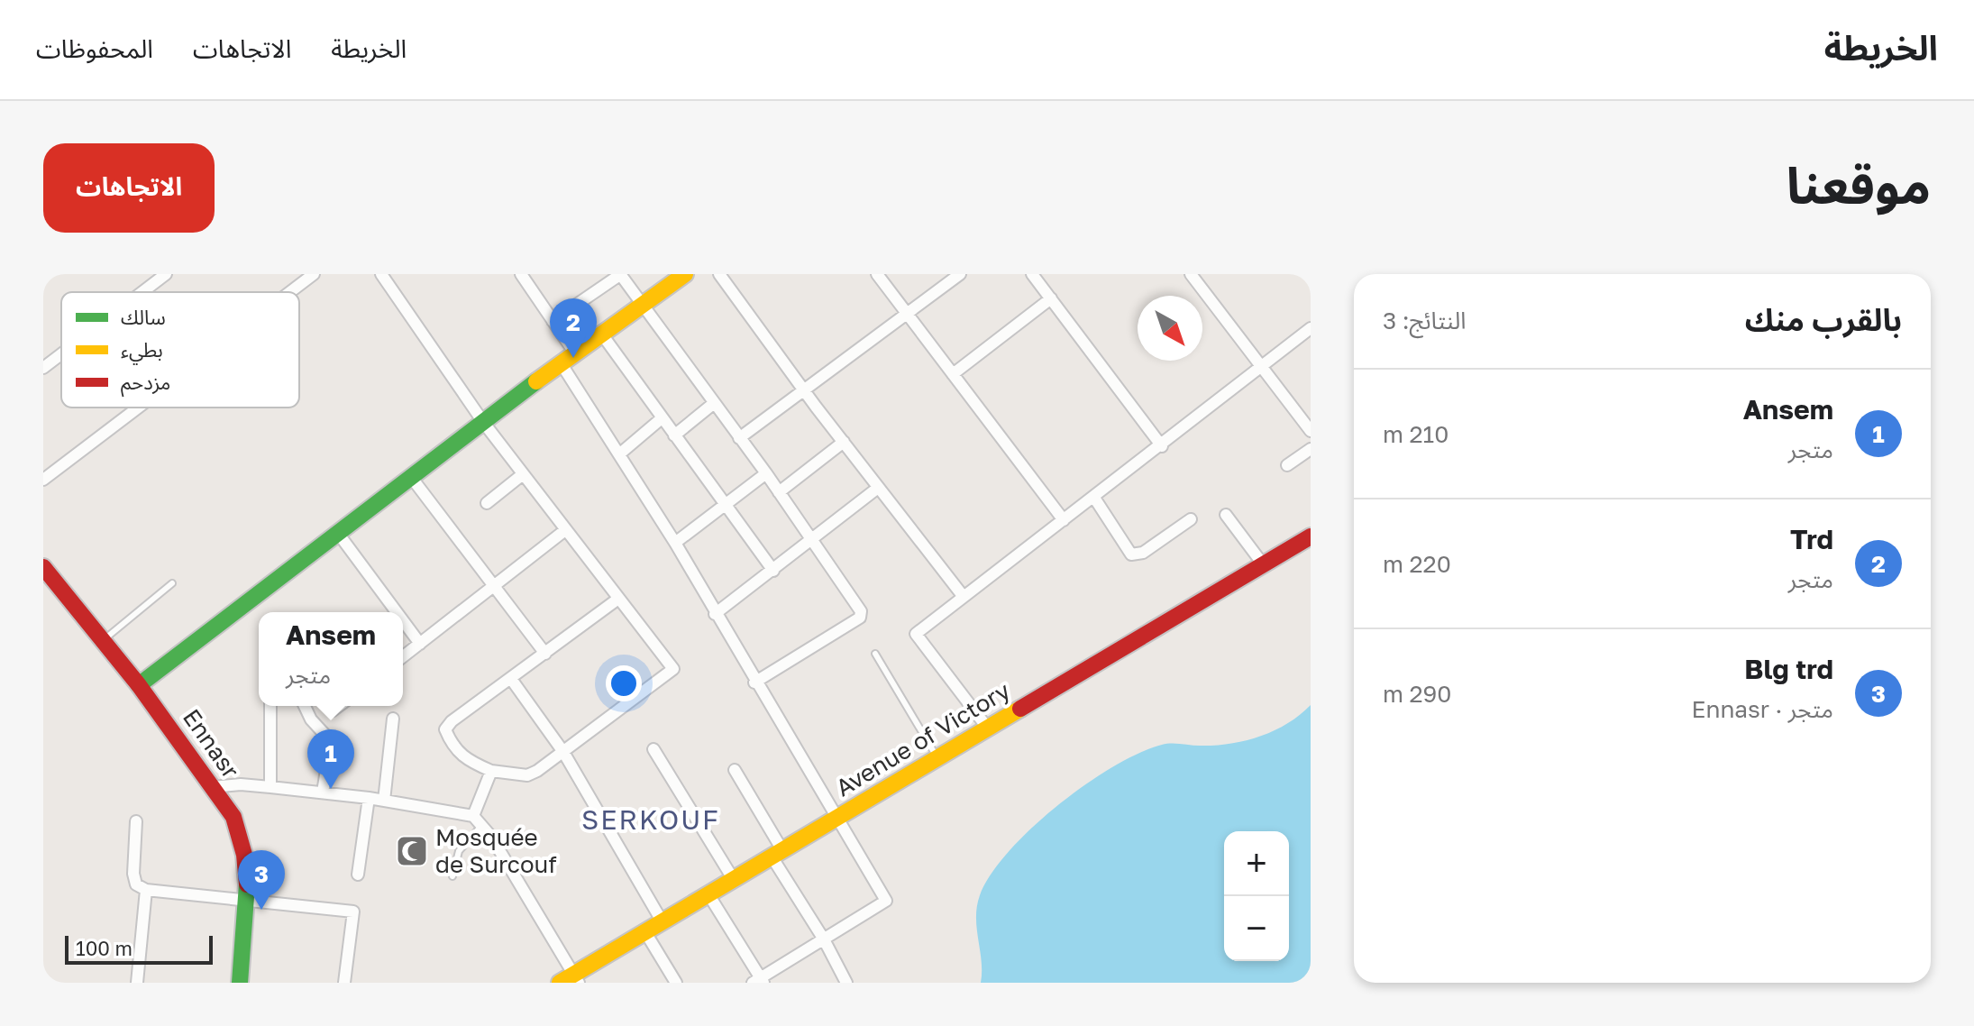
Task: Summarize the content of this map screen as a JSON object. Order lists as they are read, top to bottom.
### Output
{
  "streets": {
    "main road": ["Avenue of Victory", "Ennasr"]
  },
  "districts": ["SERKOUF"],
  "places": {
    "mosque": ["Mosquée de Surcouf"]
  },
  "legend": ["سالك", "بطيء", "مزدحم"],
  "scale_bar": "100 m",
  "north": "bottom right",
  "page": {
    "header": "الخريطة",
    "nav": ["الخريطة", "الاتجاهات", "المحفوظات"],
    "title": "موقعنا",
    "buttons": "الاتجاهات",
    "heading": ["بالقرب منك", "النتائج: 3"],
    "pins": ["2", "1", "3"],
    "list": [
      {
        "mark": "1",
        "name": "Ansem",
        "note": "متجر",
        "value": "210 m"
      },
      {
        "mark": "2",
        "name": "Trd",
        "note": "متجر",
        "value": "220 m"
      },
      {
        "mark": "3",
        "name": "Blg trd",
        "note": "متجر · Ennasr",
        "value": "290 m"
      }
    ],
    "popup": ["Ansem", "متجر"],
    "map_buttons": ["+", "−"],
    "scale": "100 m"
  }
}
